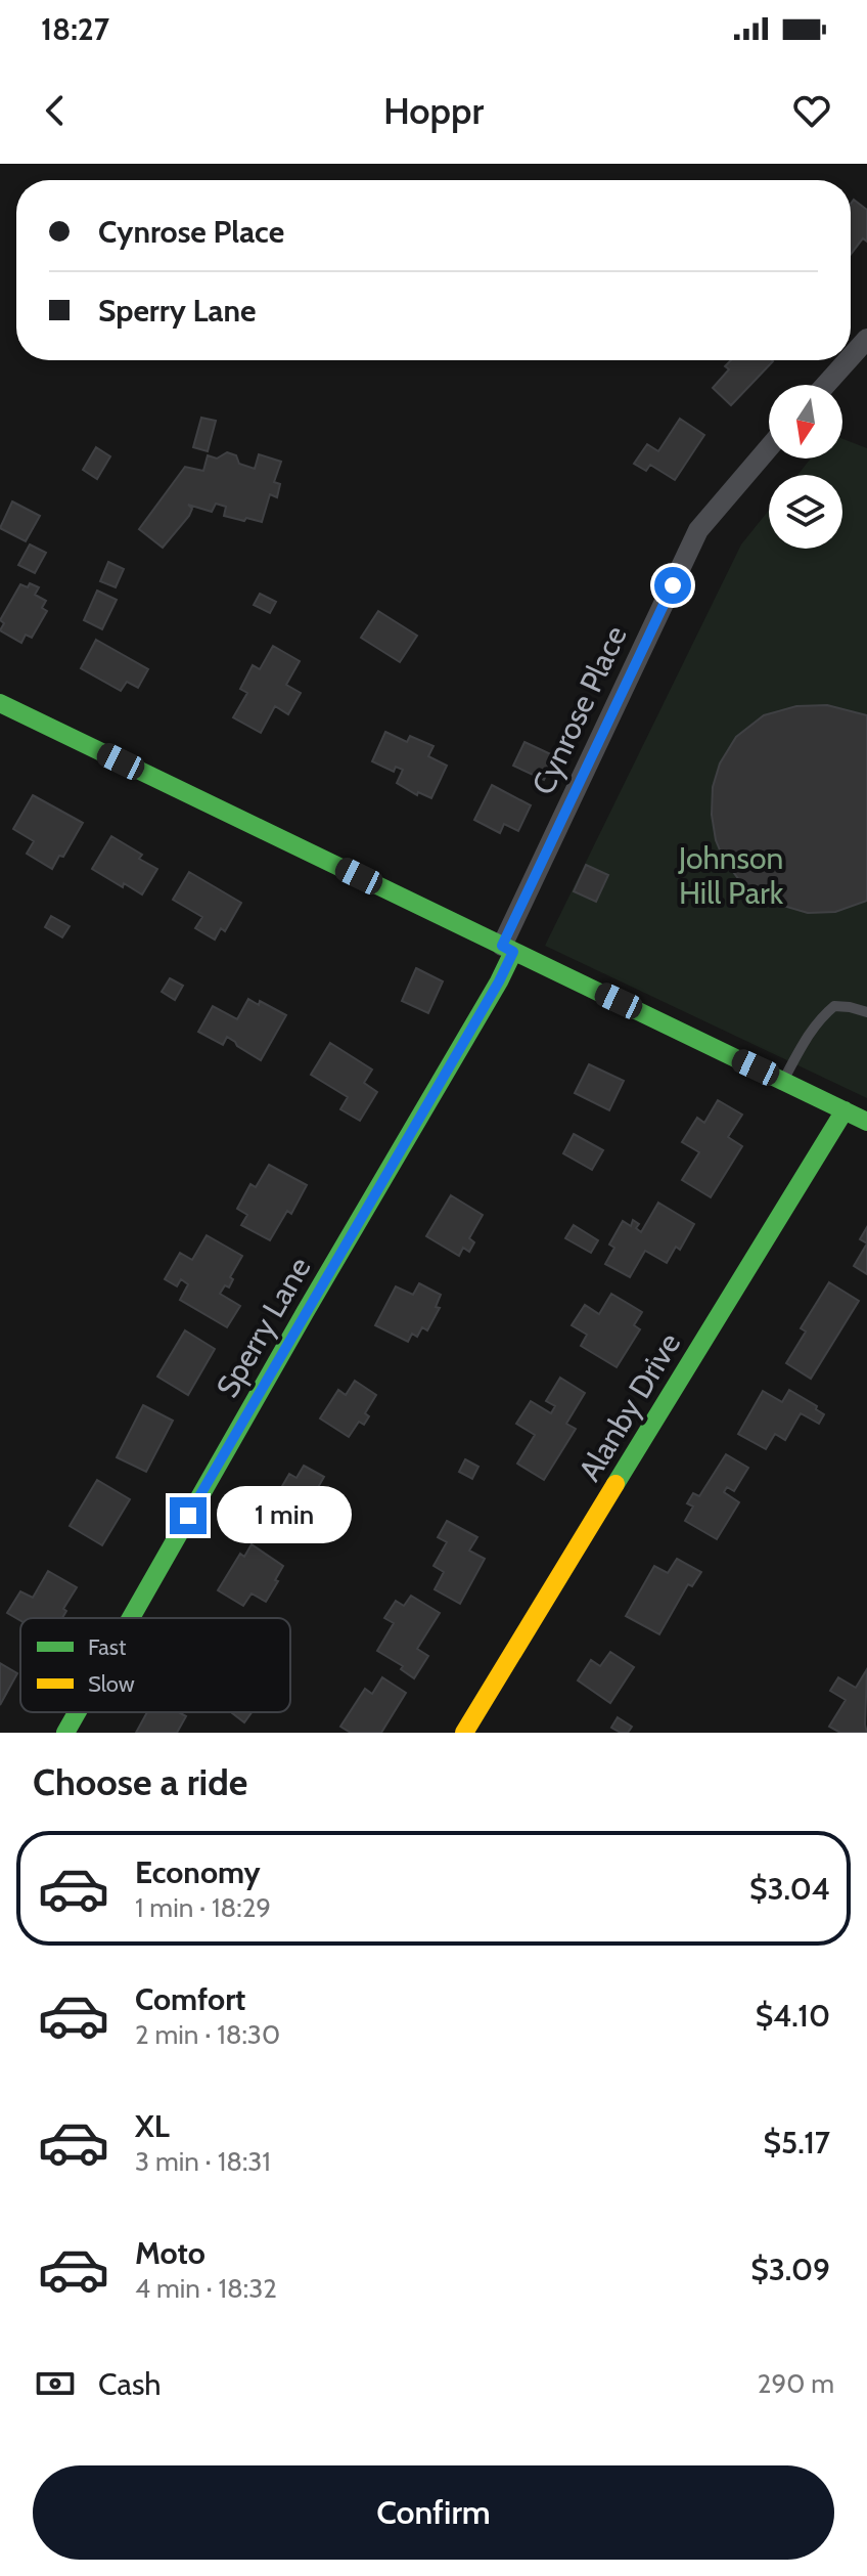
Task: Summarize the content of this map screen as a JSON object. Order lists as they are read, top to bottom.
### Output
{
  "streets": {
    "street": ["Cynrose Place", "Sperry Lane", "Alanby Drive"]
  },
  "crossings": [
    ["Cynrose Place", "Sperry Lane"]
  ],
  "parks": ["Johnson Hill Park"],
  "legend": ["Fast", "Slow"],
  "north": "bottom",
  "page": {
    "status": "18:27",
    "header": "Hoppr",
    "banner": ["Cynrose Place", "Sperry Lane"],
    "bubble": "1 min",
    "heading": "Choose a ride",
    "list": [
      {
        "name": "Economy",
        "note": "1 min · 18:29",
        "value": "$3.04"
      },
      {
        "name": "Comfort",
        "note": "2 min · 18:30",
        "value": "$4.10"
      },
      {
        "name": "XL",
        "note": "3 min · 18:31",
        "value": "$5.17"
      },
      {
        "name": "Moto",
        "note": "4 min · 18:32",
        "value": "$3.09"
      }
    ],
    "pay": ["Cash", "290 m"],
    "buttons": "Confirm"
  }
}
